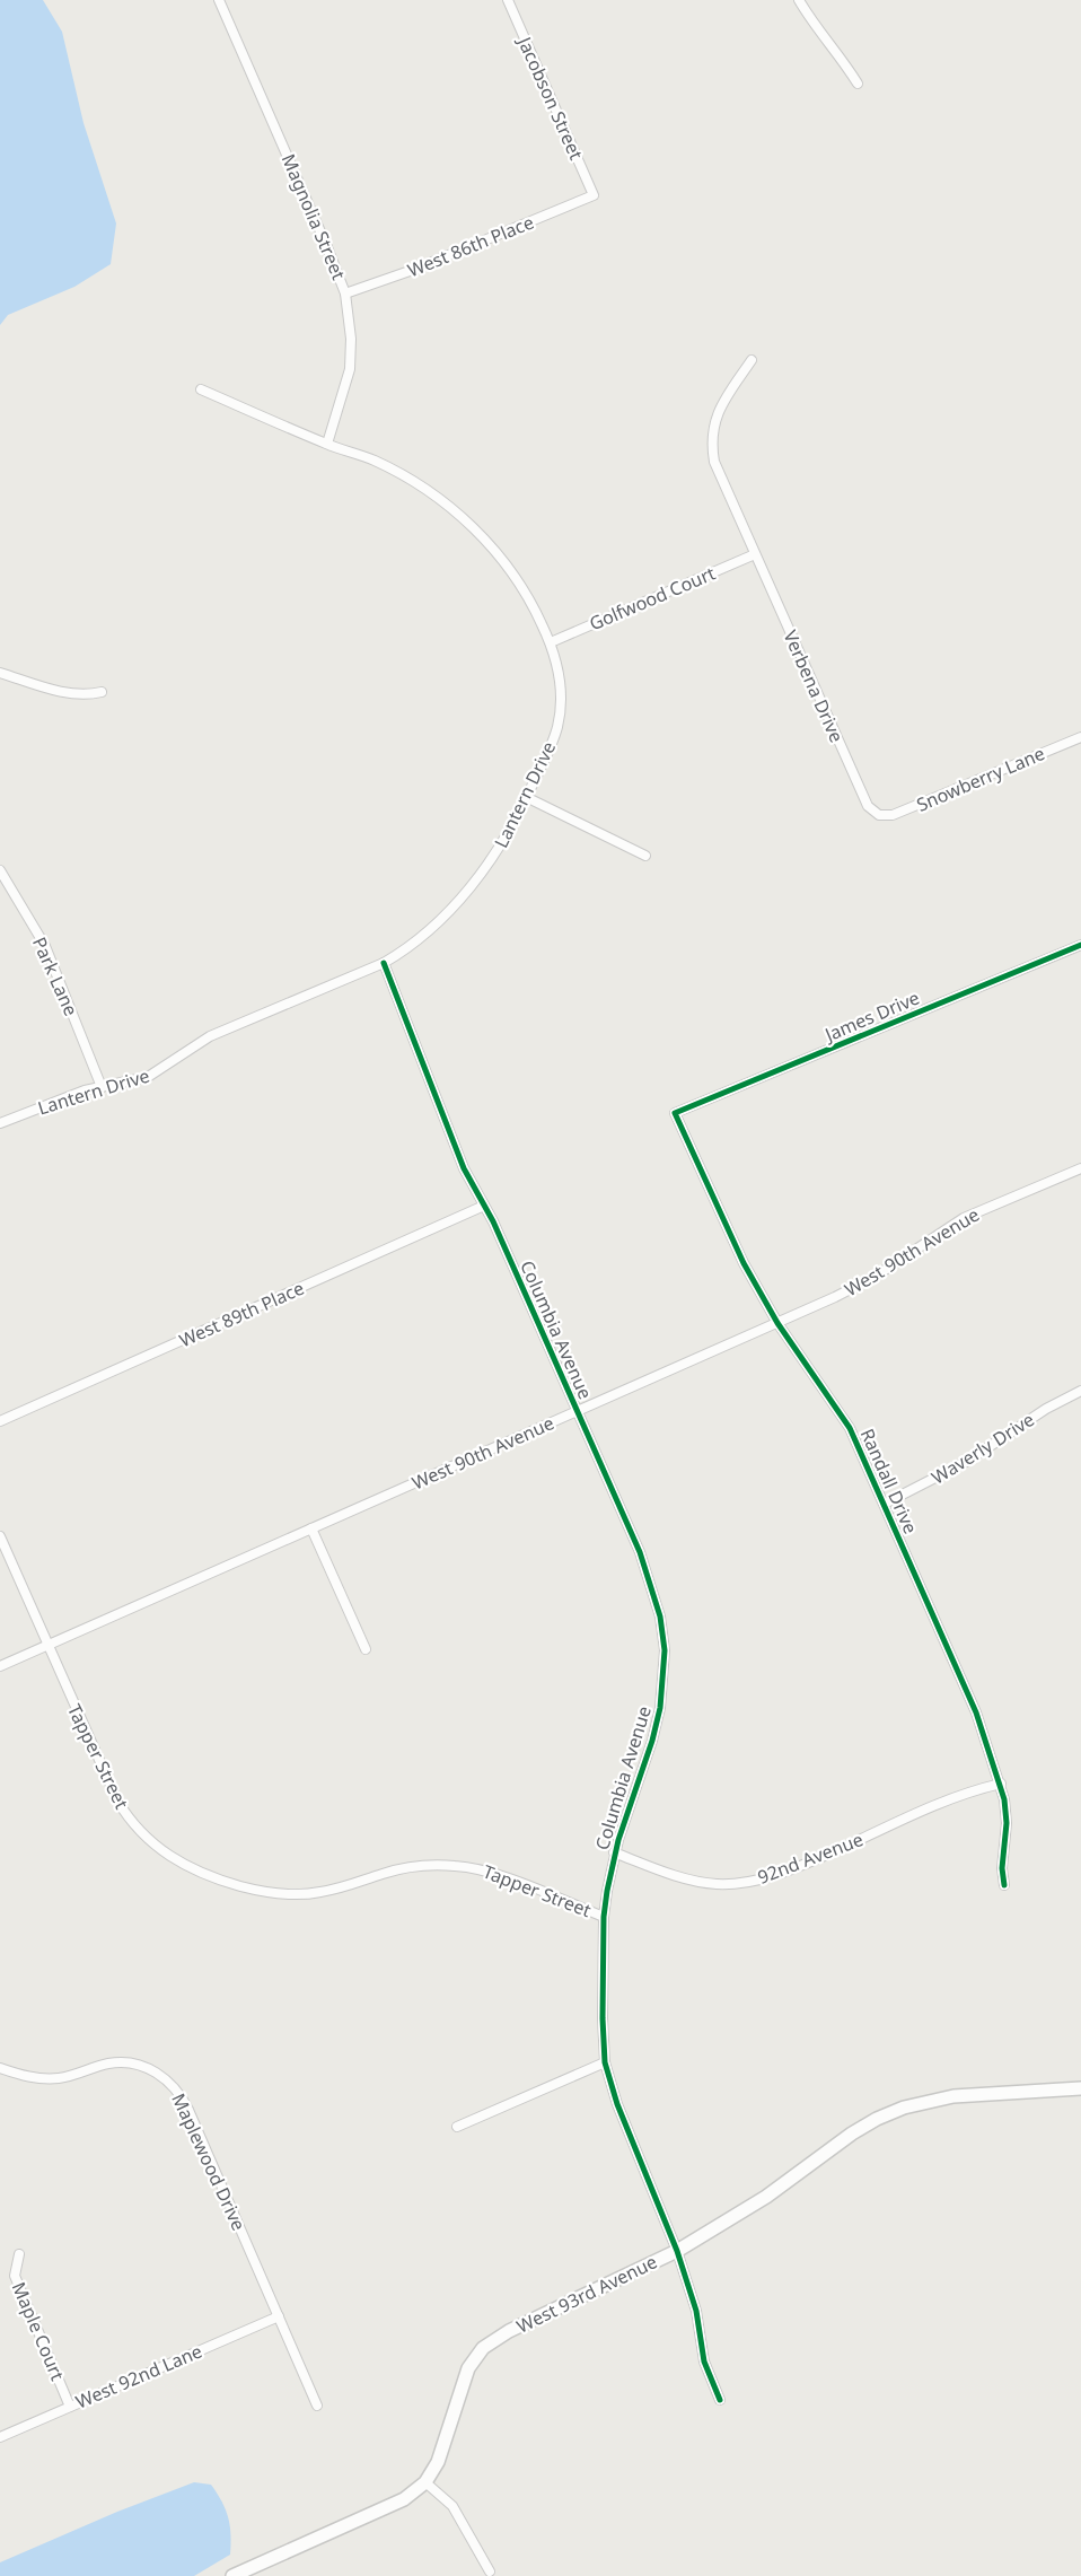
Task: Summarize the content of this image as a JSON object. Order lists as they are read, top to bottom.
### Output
{
  "streets": {
    "street": [
      "Jacobson Street",
      "Magnolia Street",
      "West 86th Place",
      "Golfwood Court",
      "Verbena Drive",
      "Snowberry Lane",
      "Lantern Drive",
      "Park Lane",
      "James Drive",
      "West 90th Avenue",
      "West 89th Place",
      "Columbia Avenue",
      "Waverly Drive",
      "Randall Drive",
      "Tapper Street",
      "92nd Avenue",
      "Maplewood Drive",
      "West 93rd Avenue",
      "Maple Court",
      "West 92nd Lane"
    ]
  },
  "crossings": [
    ["Jacobson Street", "West 86th Place"],
    ["Magnolia Street", "West 86th Place"],
    ["Magnolia Street", "Lantern Drive"],
    ["Golfwood Court", "Verbena Drive"],
    ["Golfwood Court", "Lantern Drive"],
    ["Verbena Drive", "Snowberry Lane"],
    ["Lantern Drive", "Park Lane"],
    ["Lantern Drive", "Columbia Avenue"],
    ["James Drive", "Randall Drive"],
    ["West 90th Avenue", "Columbia Avenue"],
    ["West 90th Avenue", "Randall Drive"],
    ["West 90th Avenue", "Tapper Street"],
    ["West 89th Place", "Columbia Avenue"],
    ["Columbia Avenue", "Tapper Street"],
    ["Columbia Avenue", "92nd Avenue"],
    ["Columbia Avenue", "West 93rd Avenue"],
    ["Waverly Drive", "Randall Drive"],
    ["Randall Drive", "92nd Avenue"],
    ["Maplewood Drive", "West 92nd Lane"],
    ["Maple Court", "West 92nd Lane"]
  ]
}
